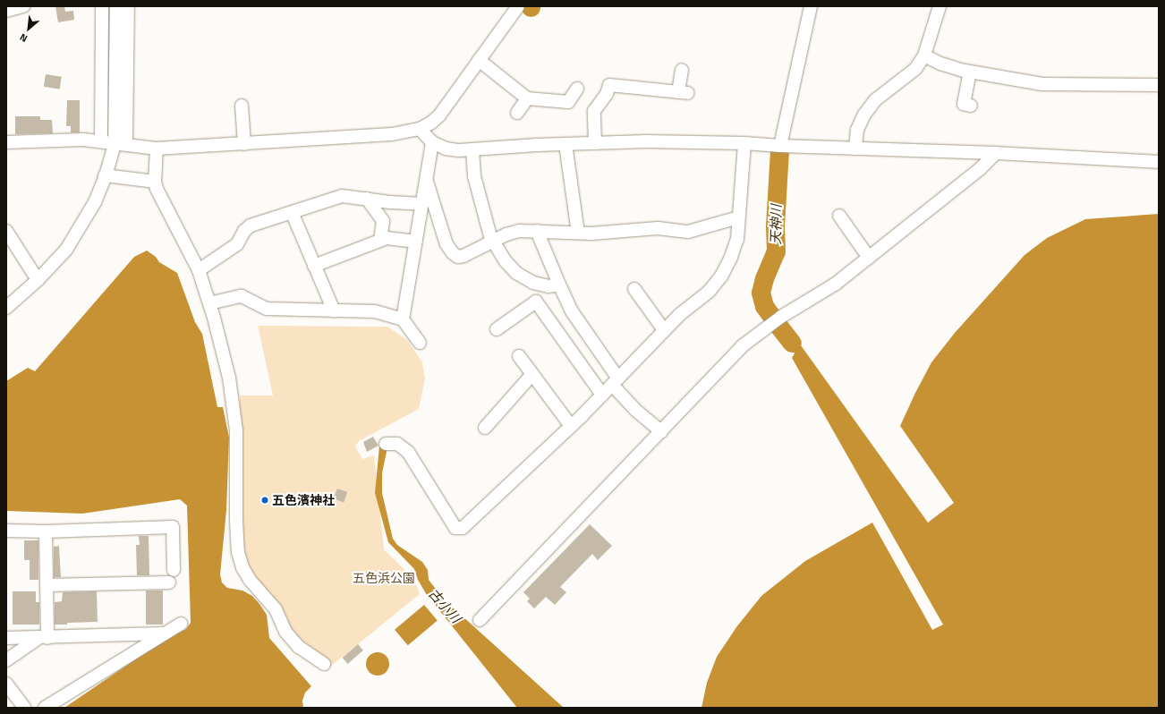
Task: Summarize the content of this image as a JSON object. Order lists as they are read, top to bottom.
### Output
{
  "water": ["天神川", "古小川"],
  "parks": ["五色浜公園"],
  "places": ["五色濱神社"],
  "north": "bottom left"
}
